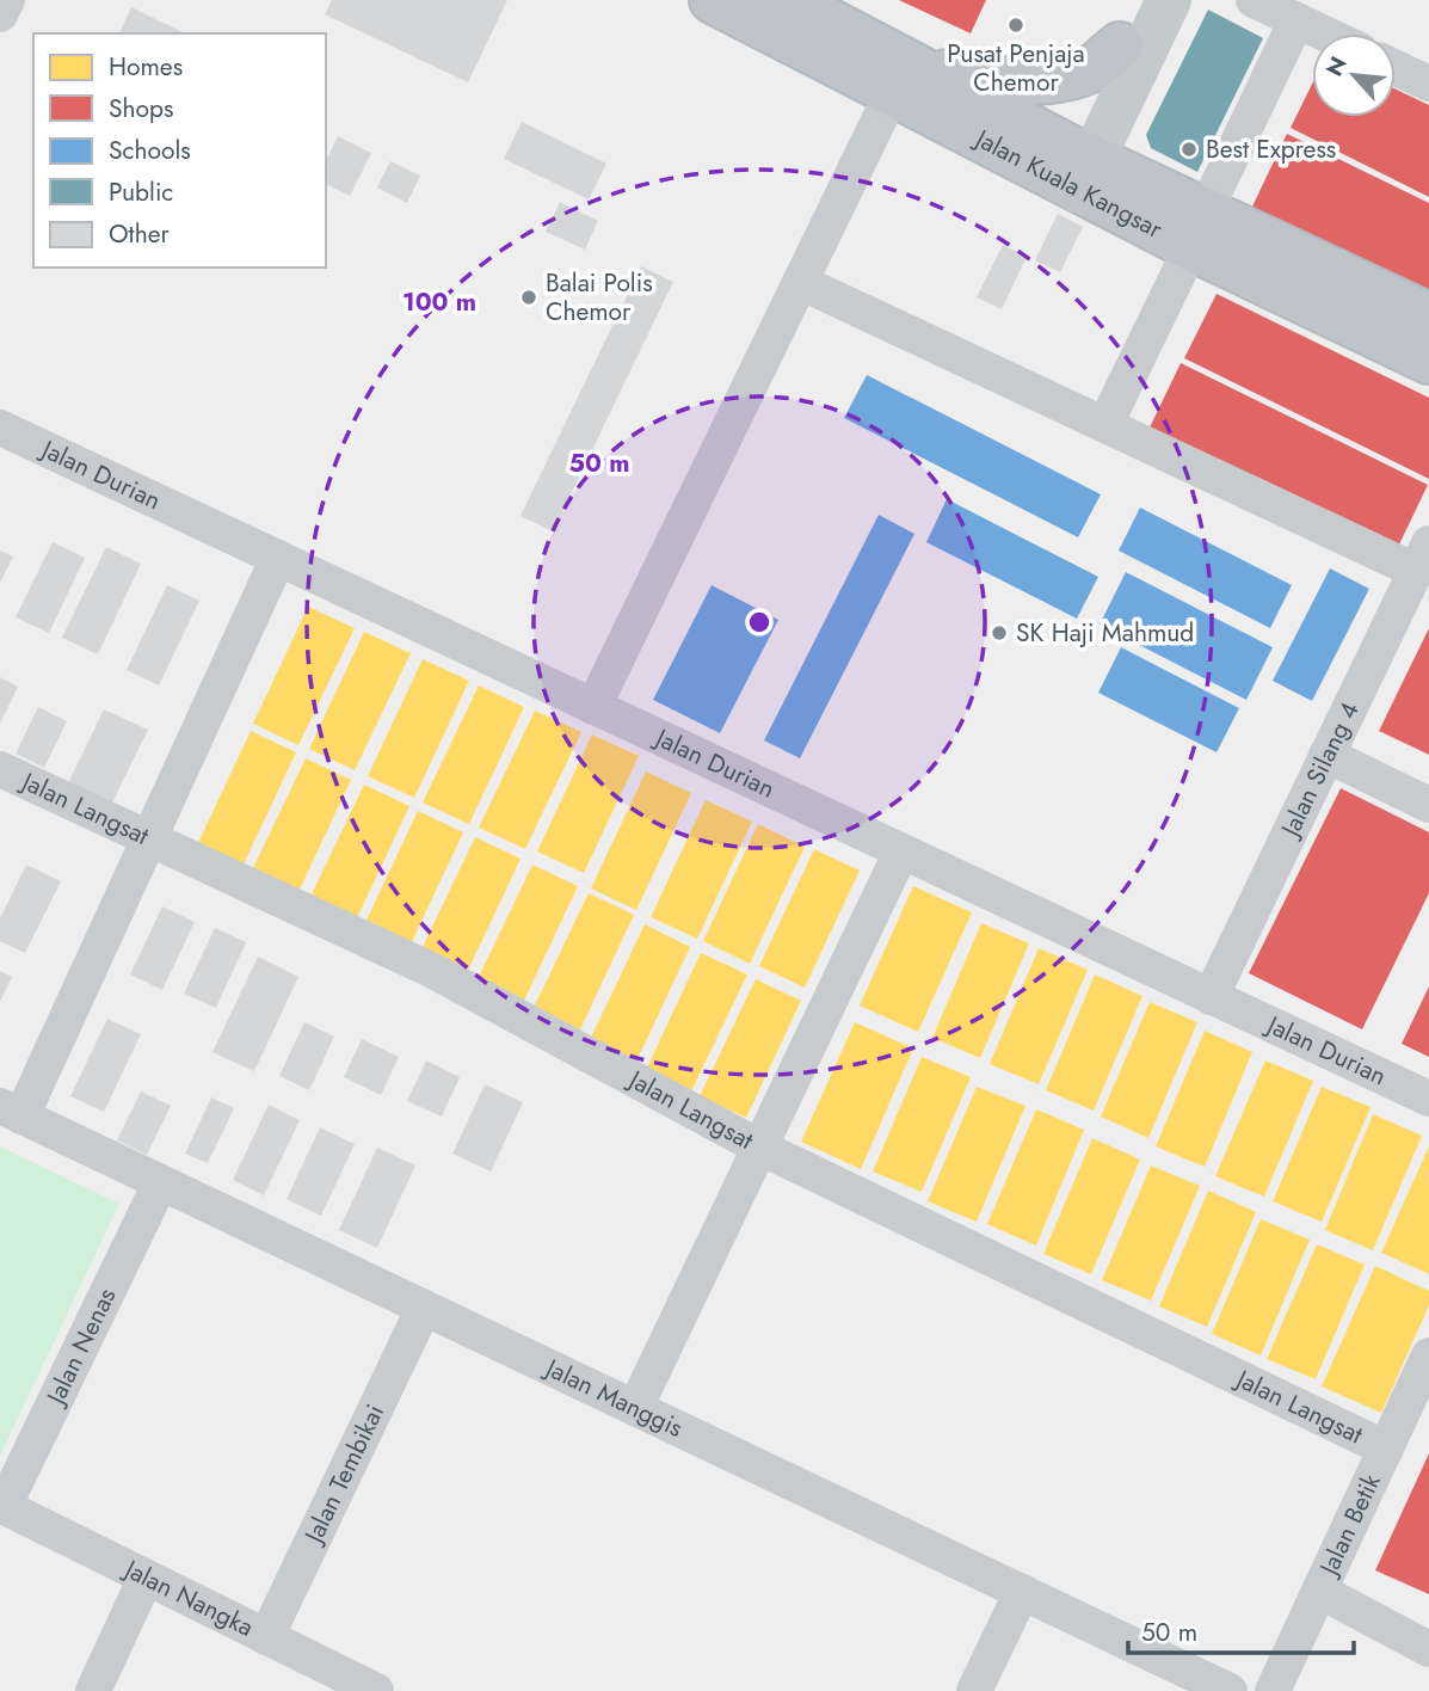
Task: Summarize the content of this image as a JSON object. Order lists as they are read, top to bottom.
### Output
{
  "streets": {
    "highway": ["Jalan Kuala Kangsar"],
    "street": [
      "Jalan Durian",
      "Jalan Silang 4",
      "Jalan Langsat",
      "Jalan Nenas",
      "Jalan Manggis",
      "Jalan Tembikai",
      "Jalan Betik",
      "Jalan Nangka"
    ]
  },
  "crossings": [
    ["Jalan Durian", "Jalan Silang 4"],
    ["Jalan Langsat", "Jalan Betik"],
    ["Jalan Nenas", "Jalan Manggis"],
    ["Jalan Nenas", "Jalan Nangka"],
    ["Jalan Manggis", "Jalan Tembikai"],
    ["Jalan Tembikai", "Jalan Nangka"]
  ],
  "places": [
    "Pusat Penjaja Chemor",
    "Best Express",
    "Balai Polis Chemor",
    "SK Haji Mahmud"
  ],
  "legend": [
    "Homes",
    "Shops",
    "Schools",
    "Public",
    "Other"
  ],
  "scale_bar": "50 m",
  "north": "top left",
  "rings": ["100 m", "50 m"]
}
